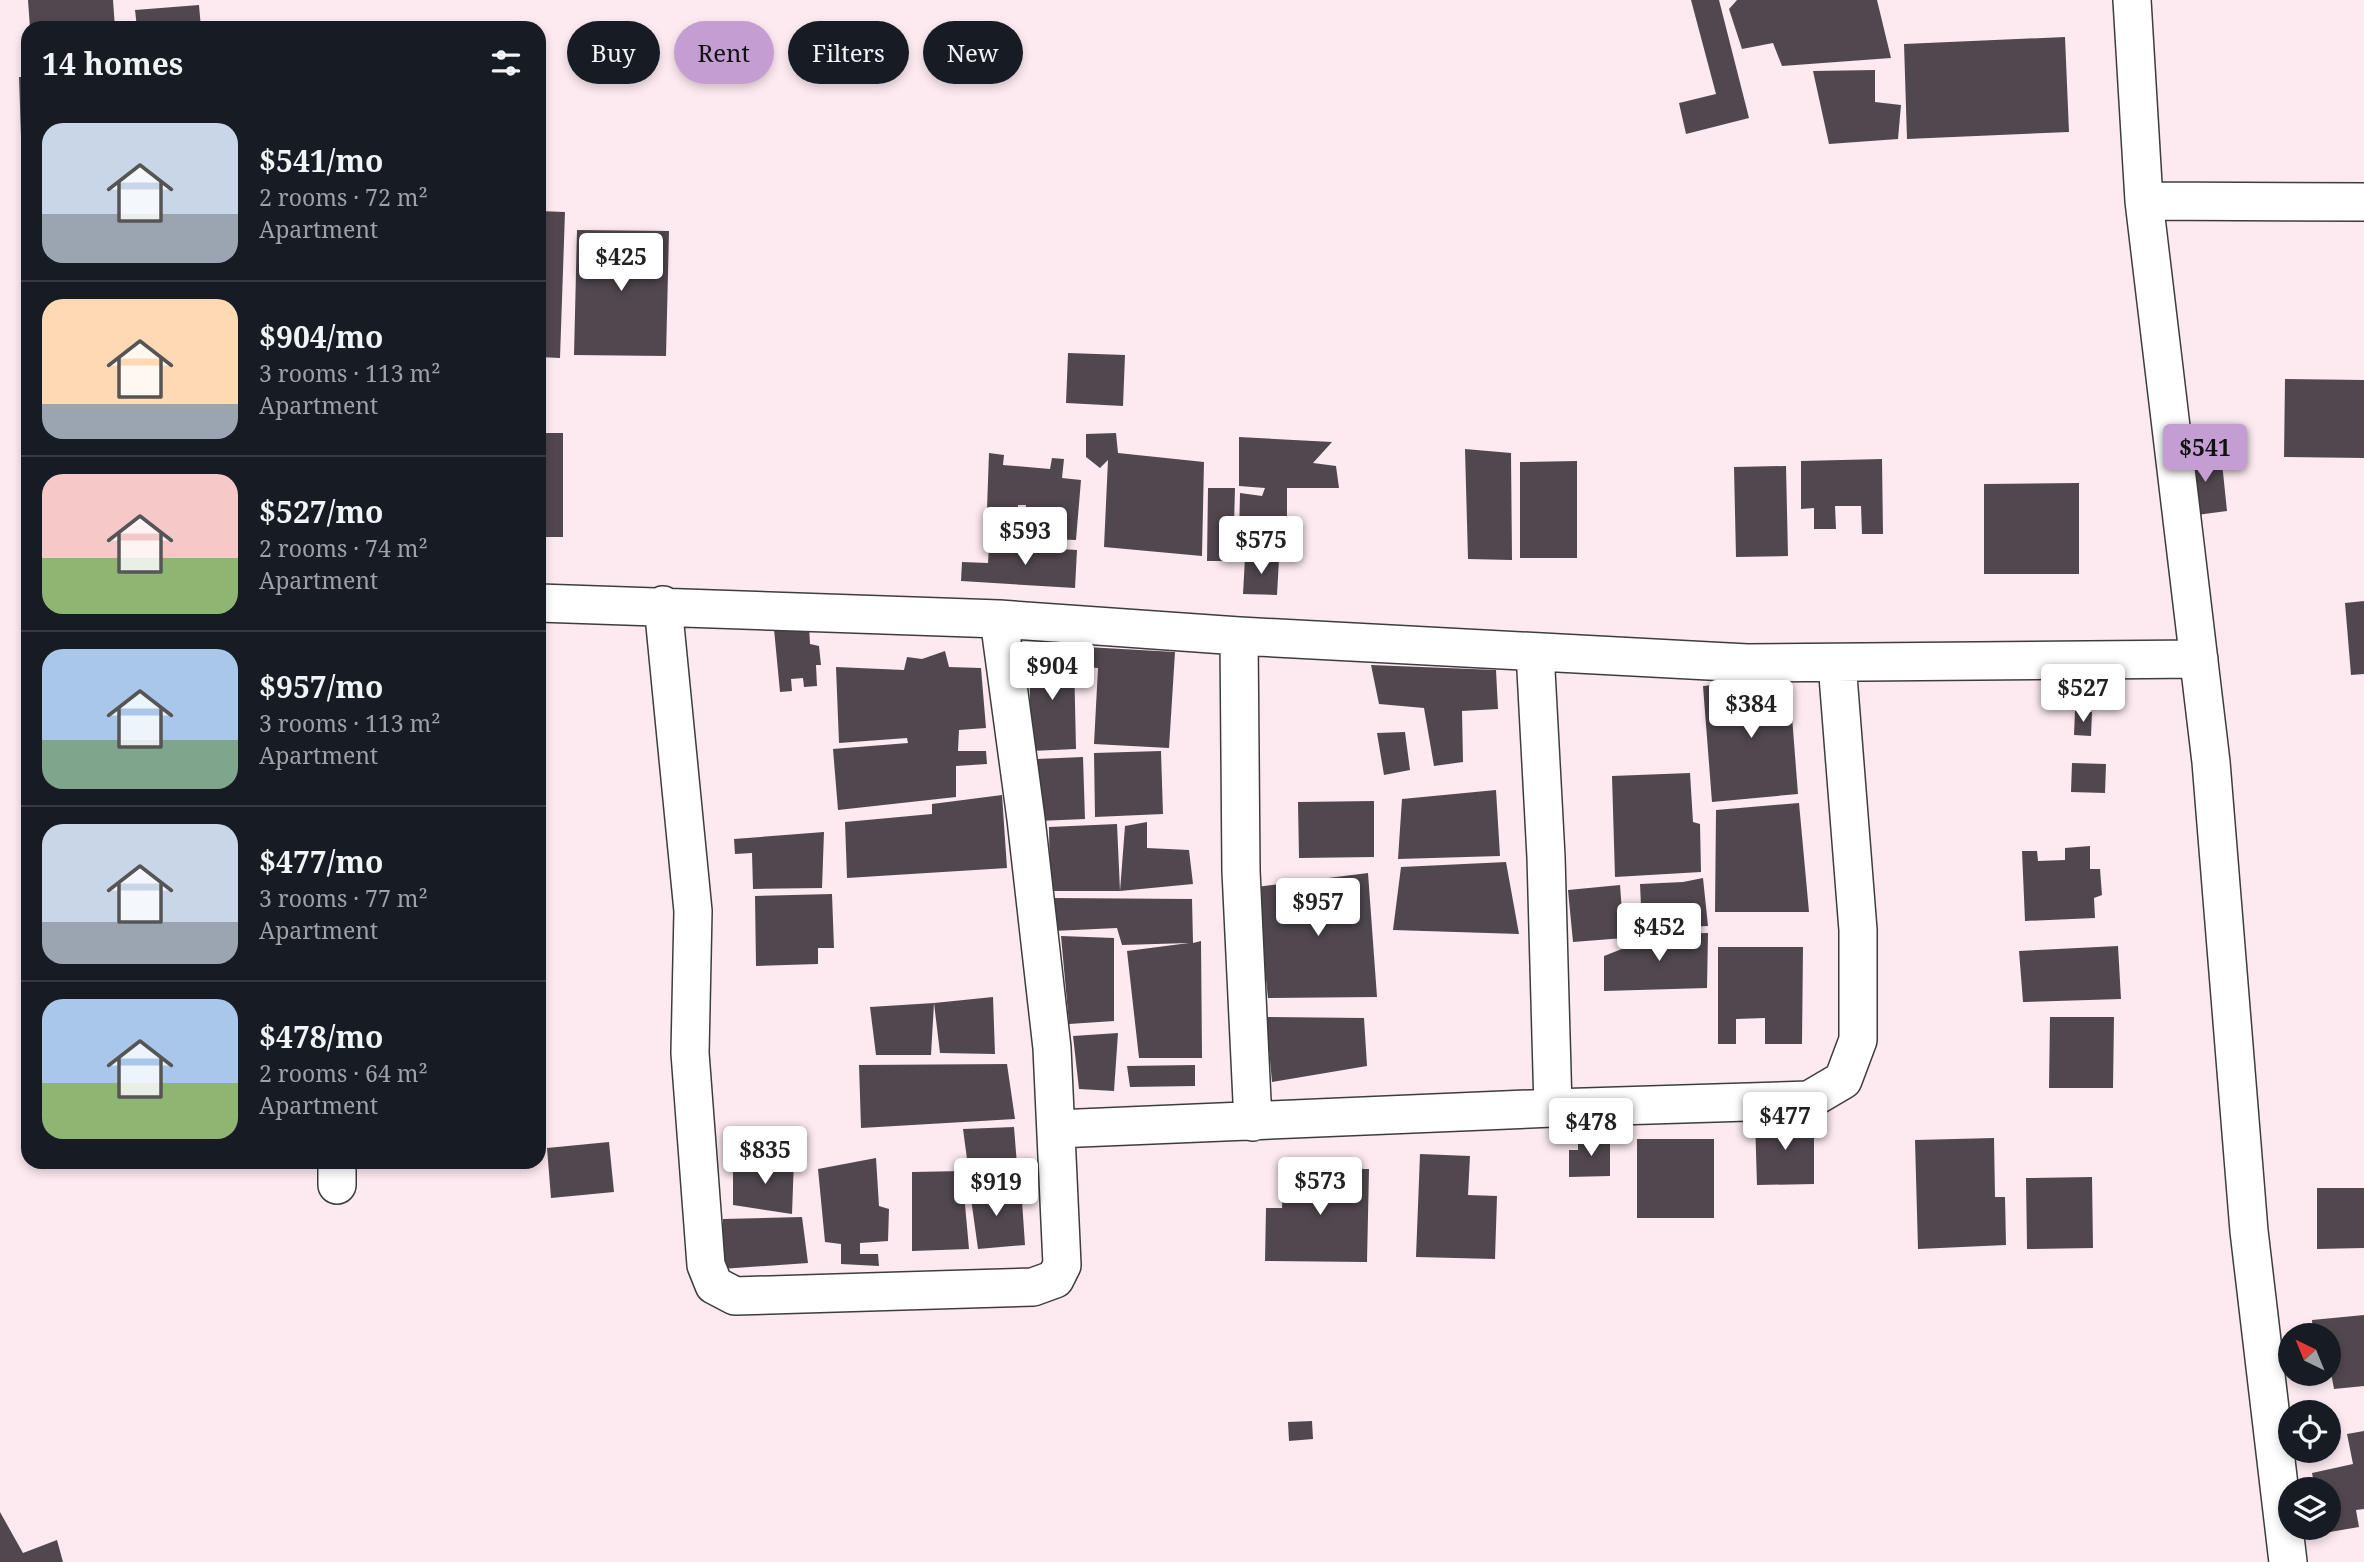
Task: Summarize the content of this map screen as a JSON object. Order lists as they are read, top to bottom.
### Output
{
  "north": "top left",
  "page": {
    "chip": [
      "Buy",
      "Rent",
      "Filters",
      "New"
    ],
    "heading": "14 homes",
    "list": [
      {
        "name": "$541/mo",
        "note": "2 rooms · 72 m² · Apartment"
      },
      {
        "name": "$904/mo",
        "note": "3 rooms · 113 m² · Apartment"
      },
      {
        "name": "$527/mo",
        "note": "2 rooms · 74 m² · Apartment"
      },
      {
        "name": "$957/mo",
        "note": "3 rooms · 113 m² · Apartment"
      },
      {
        "name": "$477/mo",
        "note": "3 rooms · 77 m² · Apartment"
      },
      {
        "name": "$478/mo",
        "note": "2 rooms · 64 m² · Apartment"
      }
    ],
    "price": [
      "$425",
      "$541",
      "$593",
      "$575",
      "$904",
      "$527",
      "$384",
      "$957",
      "$452",
      "$477",
      "$478",
      "$835",
      "$573",
      "$919"
    ]
  }
}
